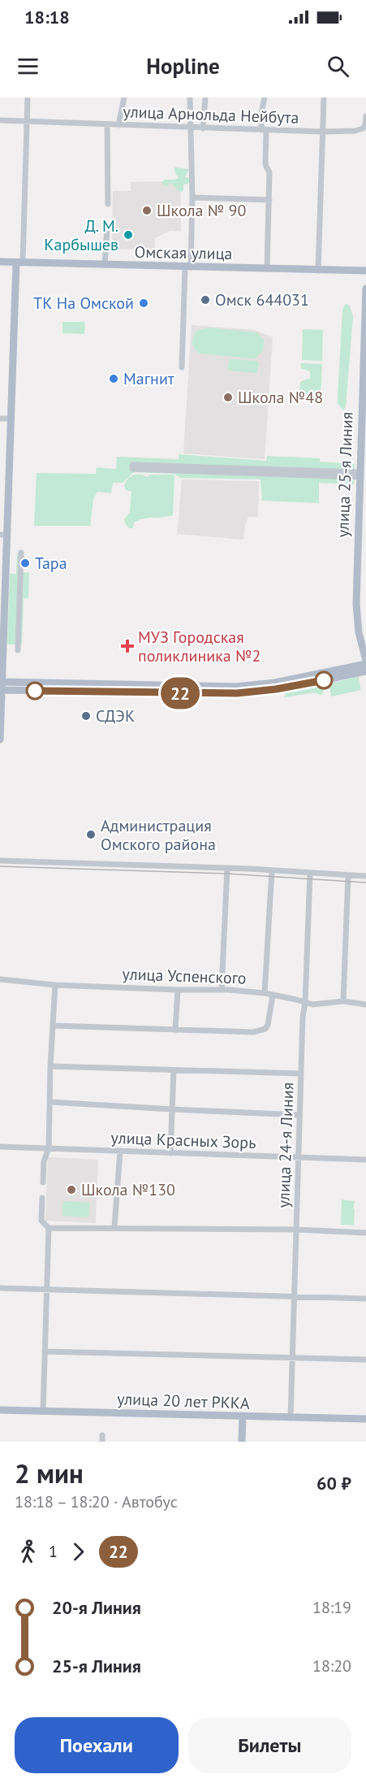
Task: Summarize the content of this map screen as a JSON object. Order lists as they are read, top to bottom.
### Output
{
  "streets": {
    "main road": ["Омская улица", "улица 25-я Линия", "улица 20 лет РККА"],
    "street": [
      "улица Арнольда Нейбута",
      "улица Успенского",
      "улица Красных Зорь",
      "улица 24-я Линия"
    ]
  },
  "crossings": [
    ["улица Успенского", "улица 24-я Линия"],
    ["улица Красных Зорь", "улица 24-я Линия"],
    ["улица 24-я Линия", "улица 20 лет РККА"]
  ],
  "places": {
    "other": [
      "Школа № 90",
      "Д. М. Карбышев",
      "Омск 644031",
      "ТК На Омской",
      "Магнит",
      "Школа №48",
      "Тара",
      "СДЭК",
      "Администрация Омского района",
      "Школа №130"
    ],
    "health": ["МУЗ Городская поликлиника №2"]
  },
  "lines": ["bus line 22"],
  "page": {
    "status": "18:18",
    "header": "Hopline",
    "on_map": "22",
    "heading": ["2 мин", "18:18 – 18:20 · Автобус", "60 ₽"],
    "legs": ["1", "22"],
    "list": [
      {
        "name": "20-я Линия",
        "value": "18:19"
      },
      {
        "name": "25-я Линия",
        "value": "18:20"
      }
    ],
    "buttons": ["Поехали", "Билеты"]
  }
}
